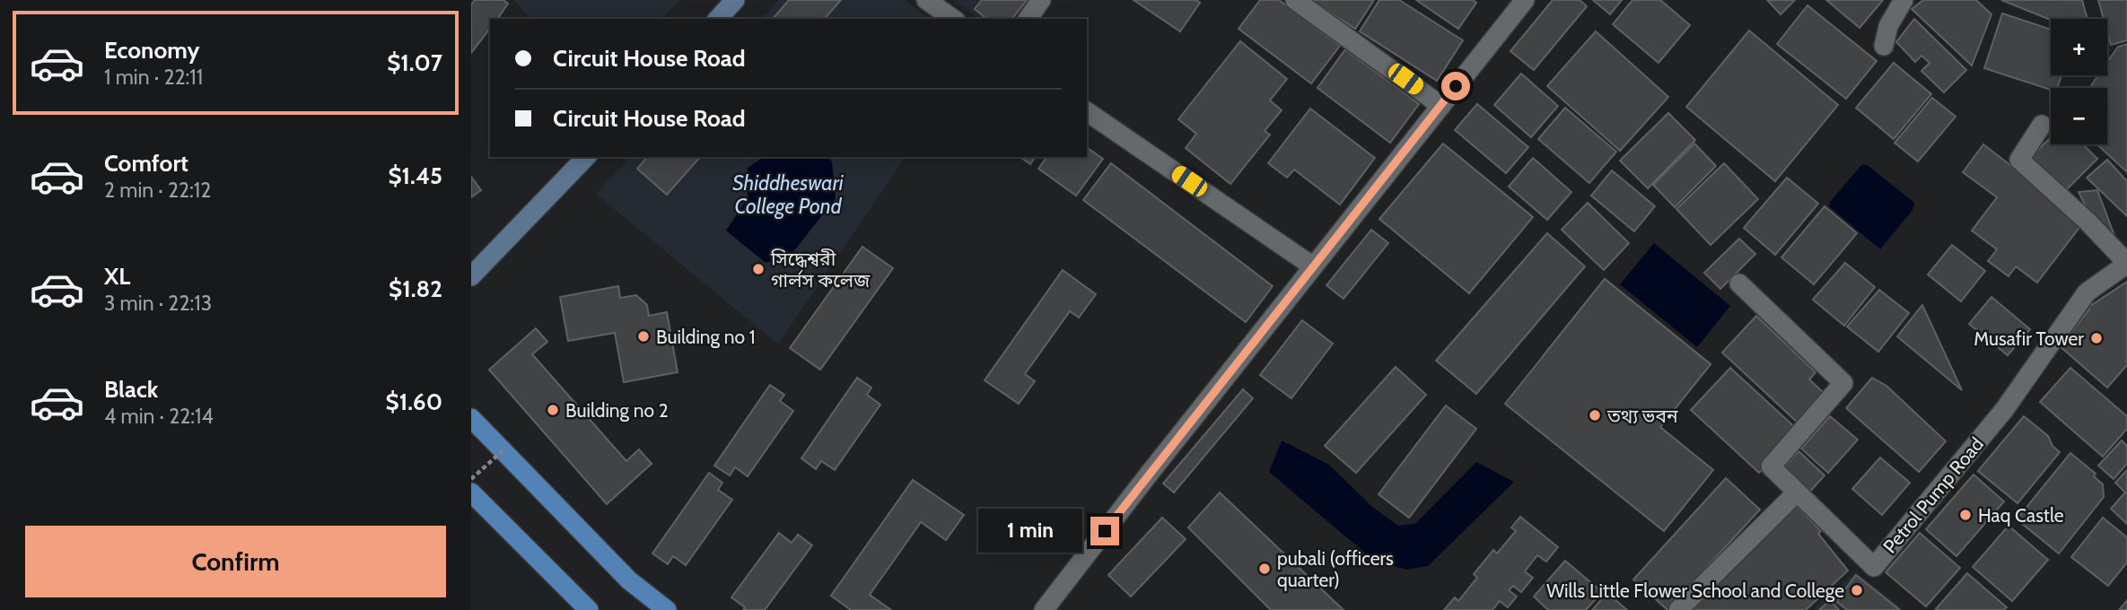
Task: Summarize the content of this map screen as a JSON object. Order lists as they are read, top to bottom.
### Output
{
  "streets": {
    "street": ["Petrol Pump Road"]
  },
  "water": ["Shiddheswari College Pond"],
  "places": [
    "সিদ্ধেশ্বরী গার্লস কলেজ",
    "Building no 1",
    "Musafir Tower",
    "Building no 2",
    "তথ্য ভবন",
    "Haq Castle",
    "pubali (officers quarter)",
    "Wills Little Flower School and College"
  ],
  "page": {
    "list": [
      {
        "name": "Economy",
        "note": "1 min · 22:11",
        "value": "$1.07"
      },
      {
        "name": "Comfort",
        "note": "2 min · 22:12",
        "value": "$1.45"
      },
      {
        "name": "XL",
        "note": "3 min · 22:13",
        "value": "$1.82"
      },
      {
        "name": "Black",
        "note": "4 min · 22:14",
        "value": "$1.60"
      }
    ],
    "map_buttons": ["+", "−"],
    "banner": ["Circuit House Road", "Circuit House Road"],
    "bubble": "1 min",
    "buttons": "Confirm"
  }
}
